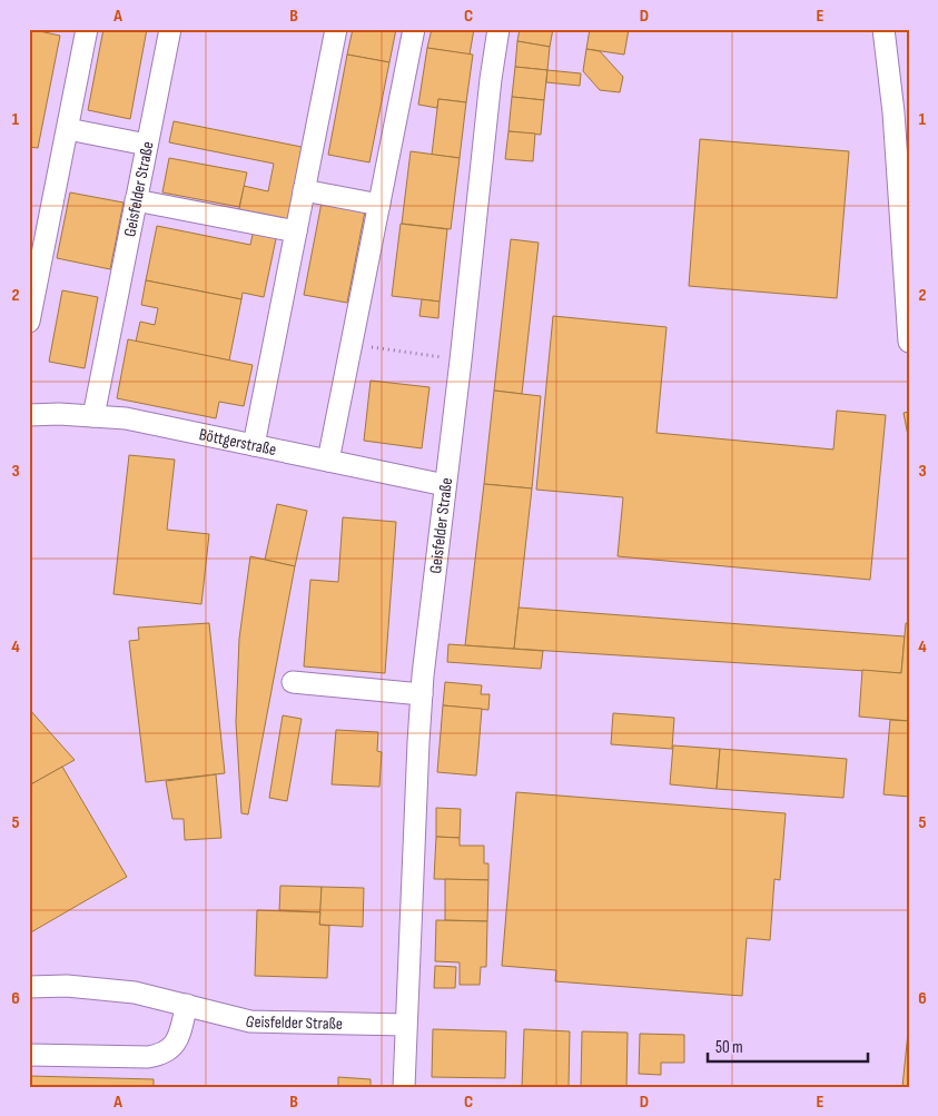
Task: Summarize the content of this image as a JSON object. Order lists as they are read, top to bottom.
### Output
{
  "streets": {
    "street": ["Geisfelder Straße", "Böttgerstraße"]
  },
  "crossings": [
    ["Geisfelder Straße", "Böttgerstraße"]
  ],
  "scale_bar": "50 m",
  "grid": {
    "columns": [
      "A",
      "B",
      "C",
      "D",
      "E"
    ],
    "rows": [
      "1",
      "2",
      "3",
      "4",
      "5",
      "6"
    ]
  }
}
